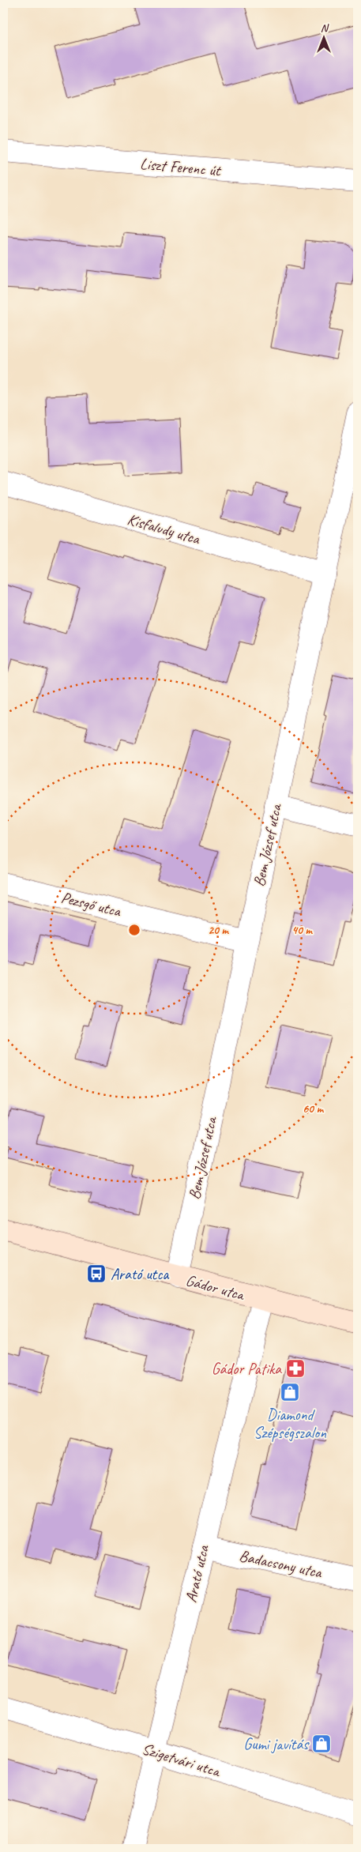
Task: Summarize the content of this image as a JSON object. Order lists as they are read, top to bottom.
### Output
{
  "streets": {
    "street": [
      "Liszt Ferenc út",
      "Kisfaludy utca",
      "Bem József utca",
      "Pezsgő utca",
      "Gádor utca",
      "Badacsony utca",
      "Arató utca",
      "Szigetvári utca"
    ]
  },
  "crossings": [
    ["Kisfaludy utca", "Bem József utca"],
    ["Bem József utca", "Pezsgő utca"],
    ["Bem József utca", "Gádor utca"],
    ["Gádor utca", "Arató utca"],
    ["Badacsony utca", "Arató utca"],
    ["Arató utca", "Szigetvári utca"]
  ],
  "places": {
    "bus stop": ["Arató utca"],
    "pharmacy": ["Gádor Patika"],
    "shop": ["Diamond Szépségszalon", "Gumi javítás"]
  },
  "north": "top",
  "rings": ["20 m", "40 m", "60 m"]
}
